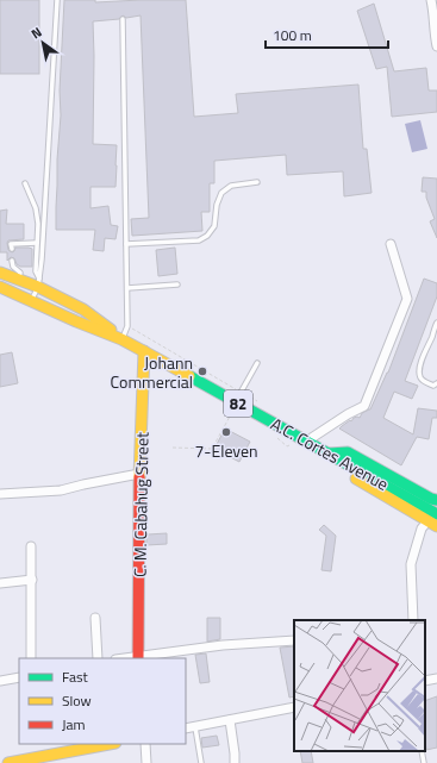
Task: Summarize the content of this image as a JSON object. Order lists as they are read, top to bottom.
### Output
{
  "streets": {
    "main road": ["82", "A.C. Cortes Avenue", "C. M. Cabahug Street"]
  },
  "crossings": [
    ["A.C. Cortes Avenue", "C. M. Cabahug Street"]
  ],
  "places": ["Johann Commercial", "7-Eleven"],
  "legend": ["Fast", "Slow", "Jam"],
  "scale_bar": "100 m",
  "north": "top left"
}
